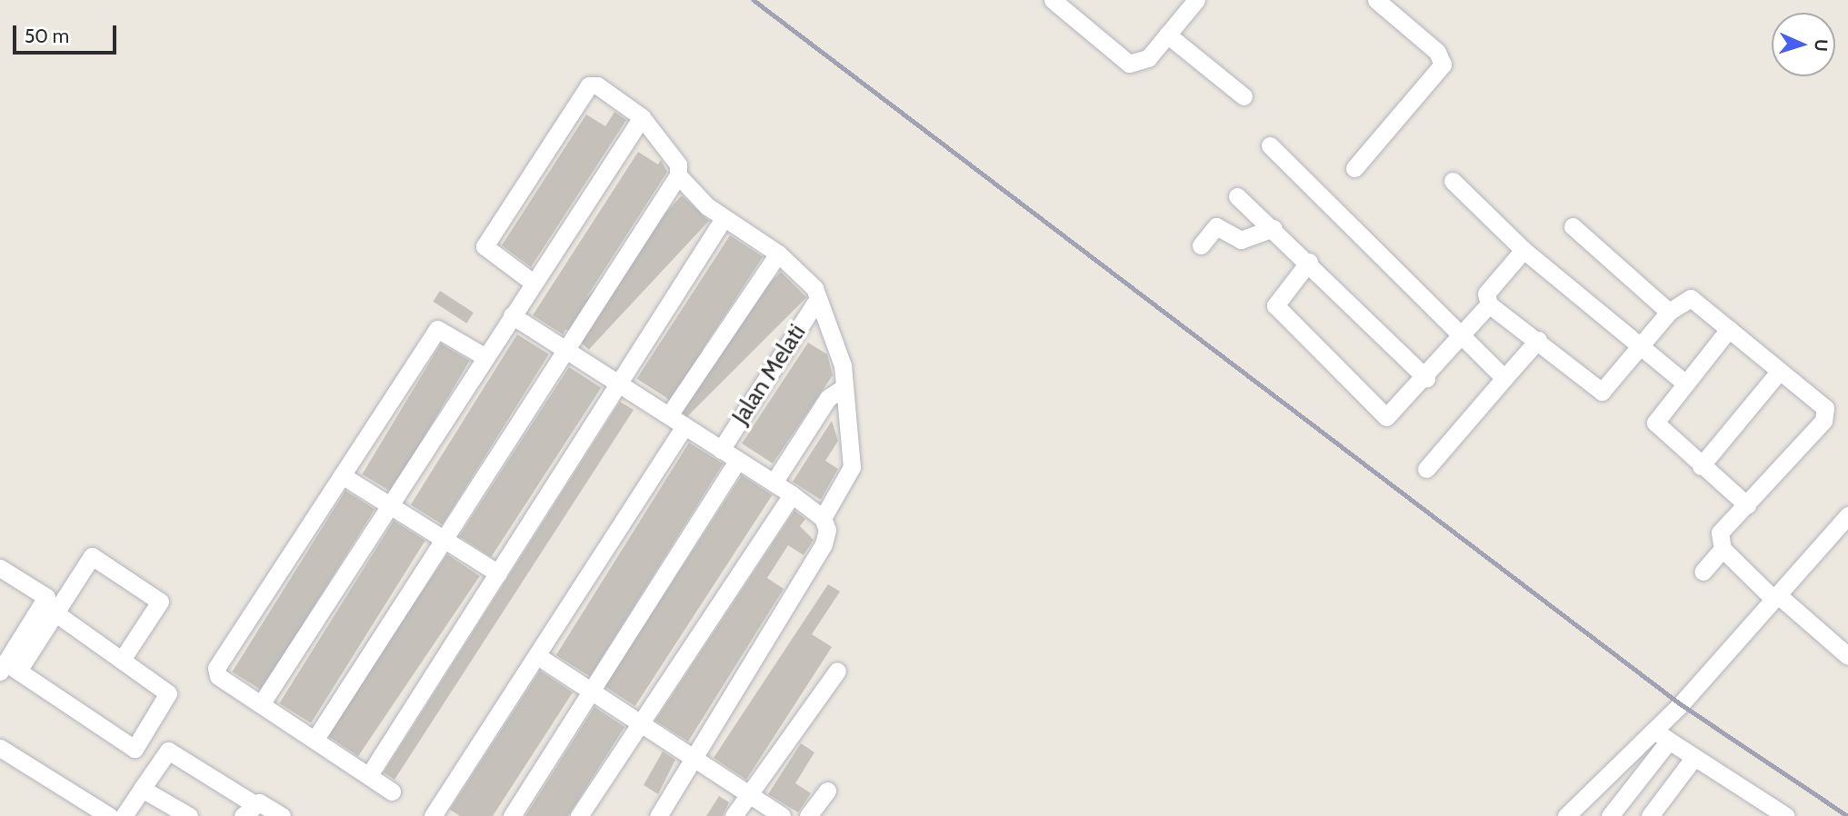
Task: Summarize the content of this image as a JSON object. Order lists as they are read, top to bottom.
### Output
{
  "streets": {
    "street": ["Jalan Melati"]
  },
  "scale_bar": "50 m",
  "north": "right"
}
